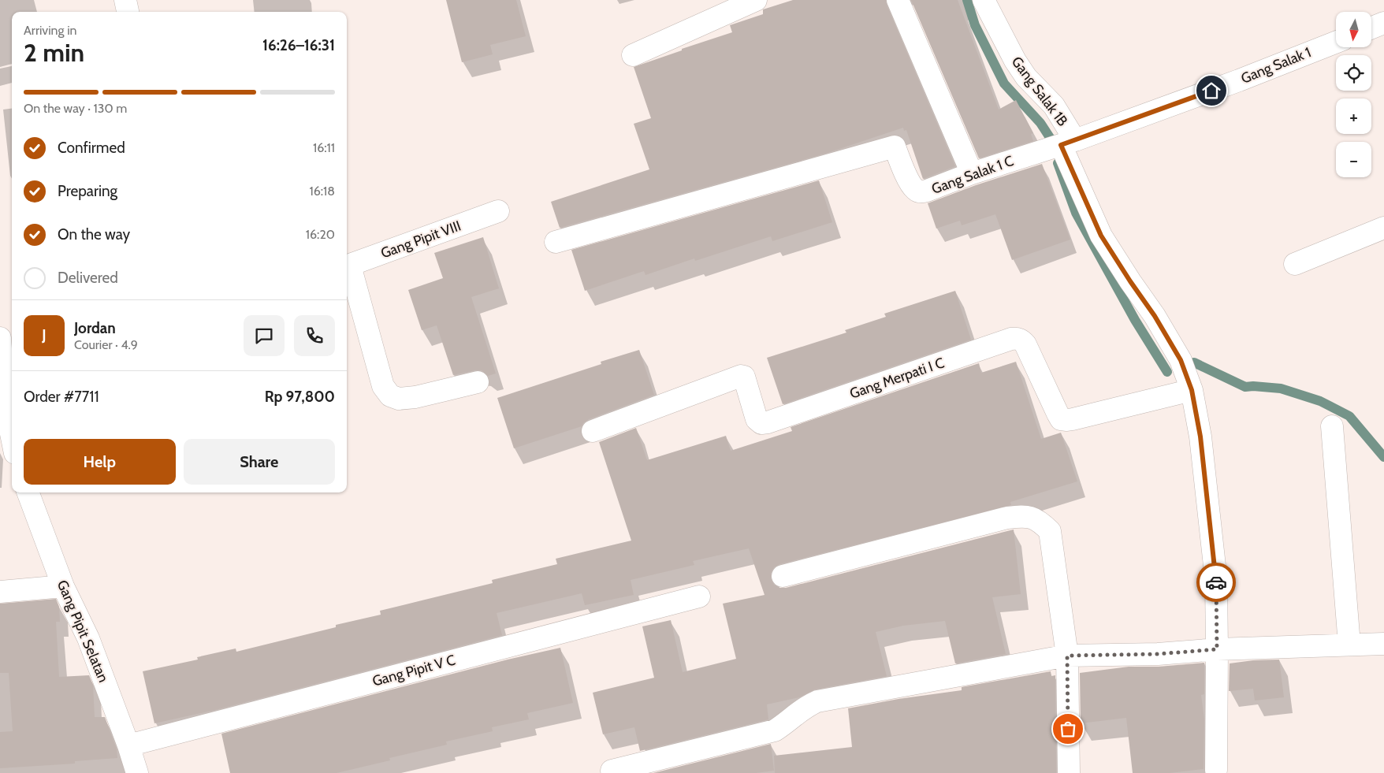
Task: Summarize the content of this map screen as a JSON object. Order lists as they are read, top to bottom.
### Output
{
  "streets": {
    "street": [
      "Gang Salak 1",
      "Gang Salak 1B",
      "Gang Salak 1 C",
      "Gang Pipit VIII",
      "Gang Merpati I C",
      "Gang Pipit Selatan",
      "Gang Pipit V C"
    ]
  },
  "crossings": [
    ["Gang Salak 1", "Gang Salak 1B"],
    ["Gang Salak 1", "Gang Salak 1 C"],
    ["Gang Salak 1B", "Gang Salak 1 C"],
    ["Gang Salak 1B", "Gang Merpati I C"],
    ["Gang Pipit Selatan", "Gang Pipit V C"]
  ],
  "north": "bottom",
  "page": {
    "map_buttons": ["+", "−"],
    "heading": ["2 min", "Arriving in", "16:26–16:31"],
    "panel": [
      "Jordan",
      "Courier · 4.9",
      "Order #7711",
      "Rp 97,800"
    ],
    "bar": "On the way · 130 m",
    "list": [
      ["Confirmed", "16:11"],
      ["Preparing", "16:18"],
      ["On the way", "16:20"],
      "Delivered"
    ],
    "round": "J",
    "buttons": ["Help", "Share"]
  }
}
